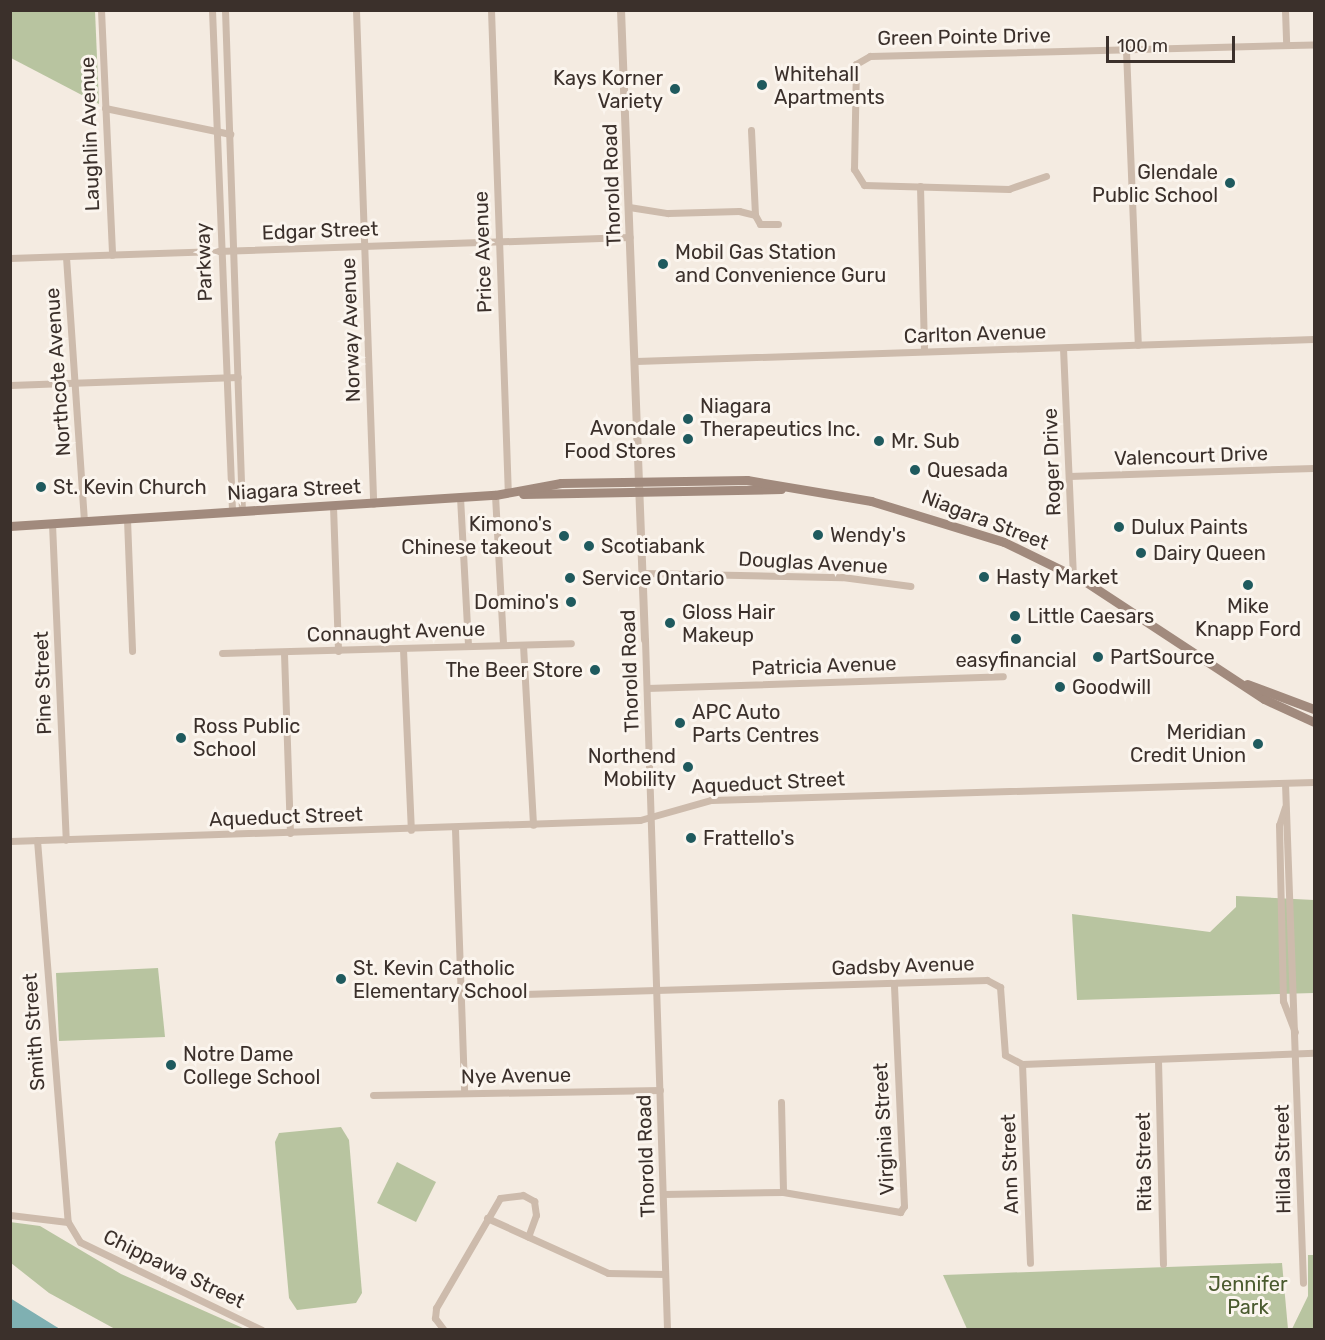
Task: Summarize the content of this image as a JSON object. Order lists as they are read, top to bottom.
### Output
{
  "streets": {
    "main road": ["Niagara Street"],
    "street": [
      "Green Pointe Drive",
      "Laughlin Avenue",
      "Thorold Road",
      "Edgar Street",
      "Price Avenue",
      "Parkway",
      "Norway Avenue",
      "Carlton Avenue",
      "Northcote Avenue",
      "Valencourt Drive",
      "Roger Drive",
      "Douglas Avenue",
      "Connaught Avenue",
      "Patricia Avenue",
      "Pine Street",
      "Aqueduct Street",
      "Gadsby Avenue",
      "Smith Street",
      "Nye Avenue",
      "Virginia Street",
      "Hilda Street",
      "Rita Street",
      "Ann Street",
      "Chippawa Street"
    ]
  },
  "crossings": [
    ["Laughlin Avenue", "Edgar Street"],
    ["Thorold Road", "Edgar Street"],
    ["Thorold Road", "Carlton Avenue"],
    ["Thorold Road", "Niagara Street"],
    ["Thorold Road", "Douglas Avenue"],
    ["Thorold Road", "Patricia Avenue"],
    ["Thorold Road", "Aqueduct Street"],
    ["Thorold Road", "Gadsby Avenue"],
    ["Thorold Road", "Nye Avenue"],
    ["Thorold Road", "Virginia Street"],
    ["Edgar Street", "Price Avenue"],
    ["Edgar Street", "Parkway"],
    ["Edgar Street", "Norway Avenue"],
    ["Edgar Street", "Northcote Avenue"],
    ["Price Avenue", "Niagara Street"],
    ["Parkway", "Niagara Street"],
    ["Norway Avenue", "Niagara Street"],
    ["Carlton Avenue", "Roger Drive"],
    ["Northcote Avenue", "Niagara Street"],
    ["Valencourt Drive", "Roger Drive"],
    ["Roger Drive", "Niagara Street"],
    ["Niagara Street", "Pine Street"],
    ["Pine Street", "Aqueduct Street"],
    ["Aqueduct Street", "Smith Street"],
    ["Aqueduct Street", "Hilda Street"],
    ["Gadsby Avenue", "Virginia Street"],
    ["Gadsby Avenue", "Ann Street"],
    ["Smith Street", "Chippawa Street"]
  ],
  "parks": ["Jennifer Park"],
  "places": [
    "Whitehall Apartments",
    "Kays Korner Variety",
    "Glendale Public School",
    "Mobil Gas Station and Convenience Guru",
    "Niagara Therapeutics Inc.",
    "Avondale Food Stores",
    "Mr. Sub",
    "Quesada",
    "St. Kevin Church",
    "Dulux Paints",
    "Wendy's",
    "Kimono's Chinese takeout",
    "Scotiabank",
    "Dairy Queen",
    "Hasty Market",
    "Service Ontario",
    "Mike Knapp Ford",
    "Domino's",
    "Little Caesars",
    "Gloss Hair Makeup",
    "easyfinancial",
    "PartSource",
    "The Beer Store",
    "Goodwill",
    "APC Auto Parts Centres",
    "Ross Public School",
    "Meridian Credit Union",
    "Northend Mobility",
    "Frattello's",
    "St. Kevin Catholic Elementary School",
    "Notre Dame College School"
  ],
  "scale_bar": "100 m"
}
